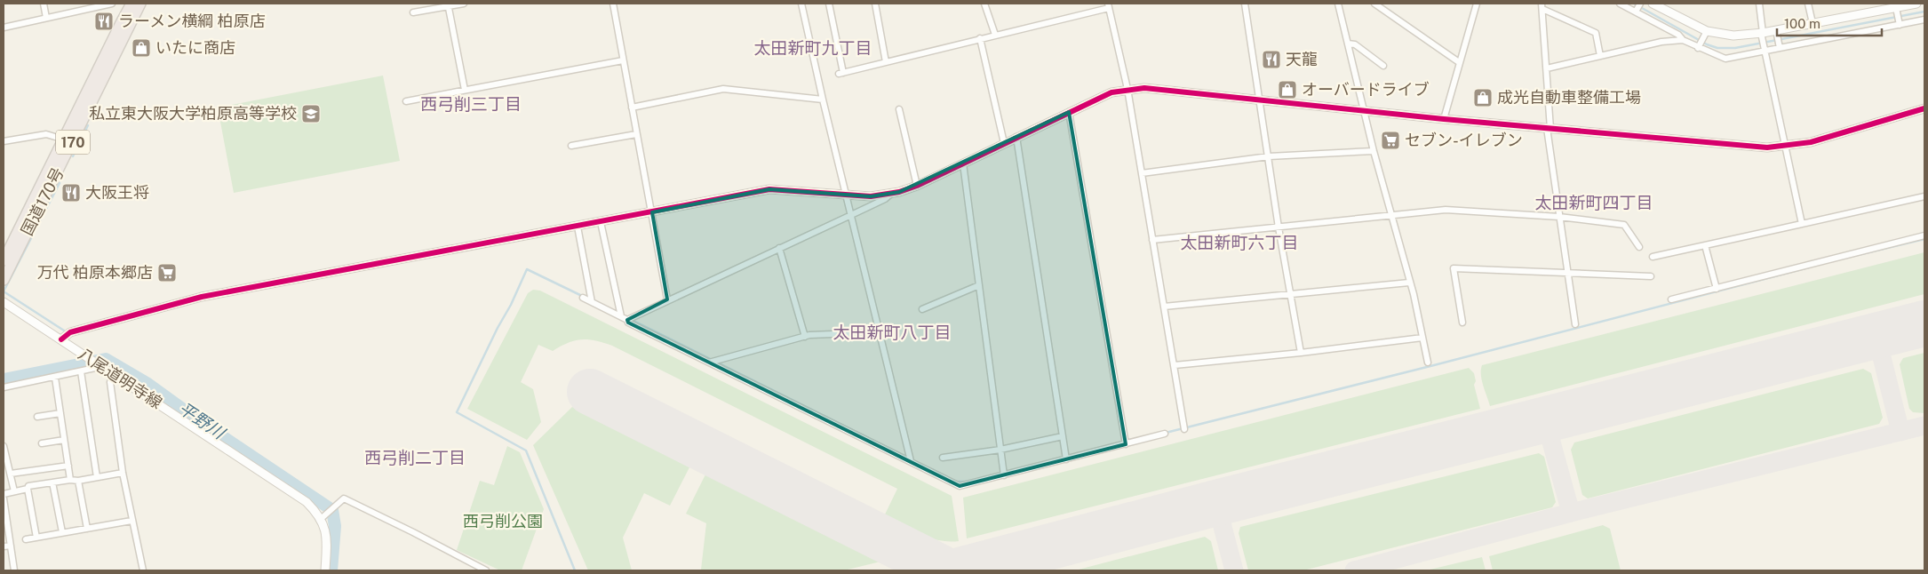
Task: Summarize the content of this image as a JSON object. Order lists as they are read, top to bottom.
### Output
{
  "streets": {
    "highway": ["170", "国道170号"],
    "street": ["八尾道明寺線"]
  },
  "districts": [
    "太田新町九丁目",
    "西弓削三丁目",
    "太田新町四丁目",
    "太田新町六丁目",
    "太田新町八丁目",
    "西弓削二丁目"
  ],
  "water": ["平野川"],
  "parks": ["西弓削公園"],
  "places": {
    "restaurant": ["ラーメン横綱 柏原店", "天龍", "大阪王将"],
    "shop": ["いたに商店", "オーバードライブ", "成光自動車整備工場"],
    "school or university": ["私立東大阪大学柏原高等学校"],
    "supermarket": ["セブン-イレブン", "万代 柏原本郷店"]
  },
  "scale_bar": "100 m"
}
